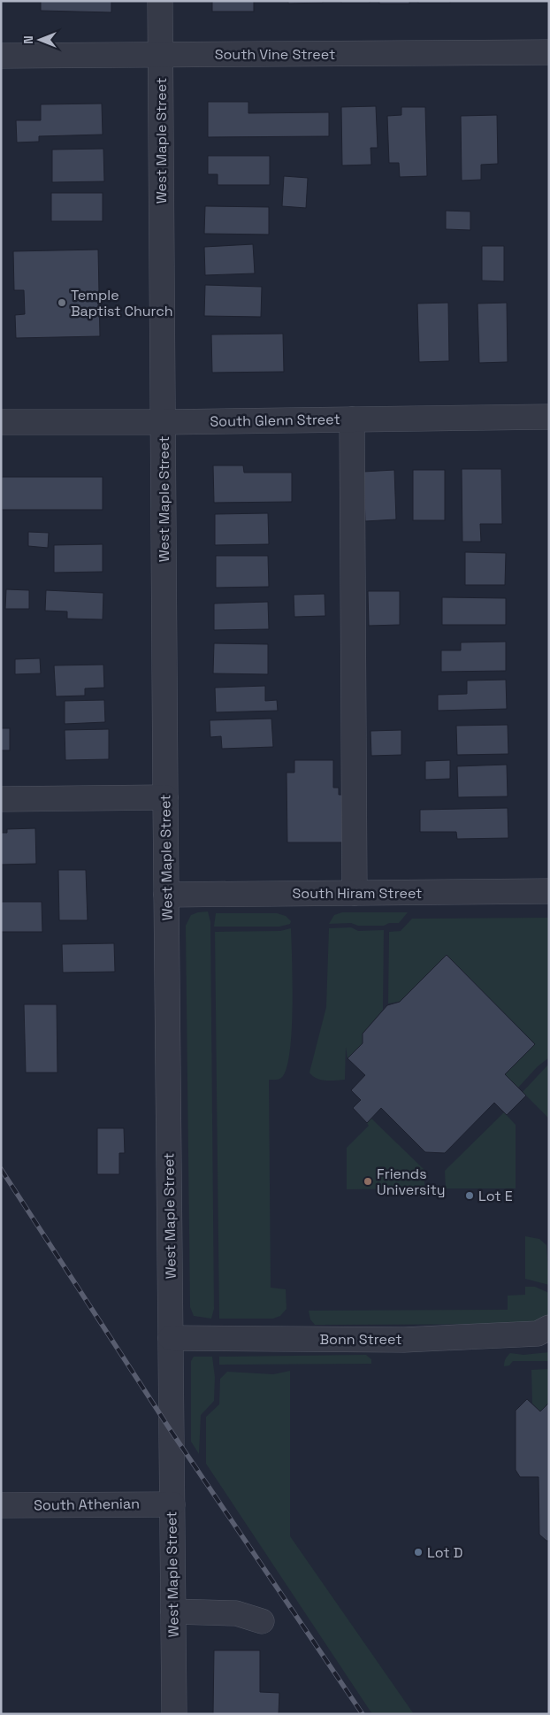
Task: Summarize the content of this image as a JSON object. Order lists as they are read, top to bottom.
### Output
{
  "streets": {
    "street": [
      "South Vine Street",
      "West Maple Street",
      "South Glenn Street",
      "South Hiram Street",
      "Bonn Street",
      "South Athenian"
    ]
  },
  "crossings": [
    ["South Vine Street", "West Maple Street"],
    ["West Maple Street", "South Glenn Street"],
    ["West Maple Street", "South Hiram Street"],
    ["West Maple Street", "Bonn Street"],
    ["West Maple Street", "South Athenian"]
  ],
  "places": [
    "Temple Baptist Church",
    "Friends University",
    "Lot E",
    "Lot D"
  ],
  "north": "left"
}
